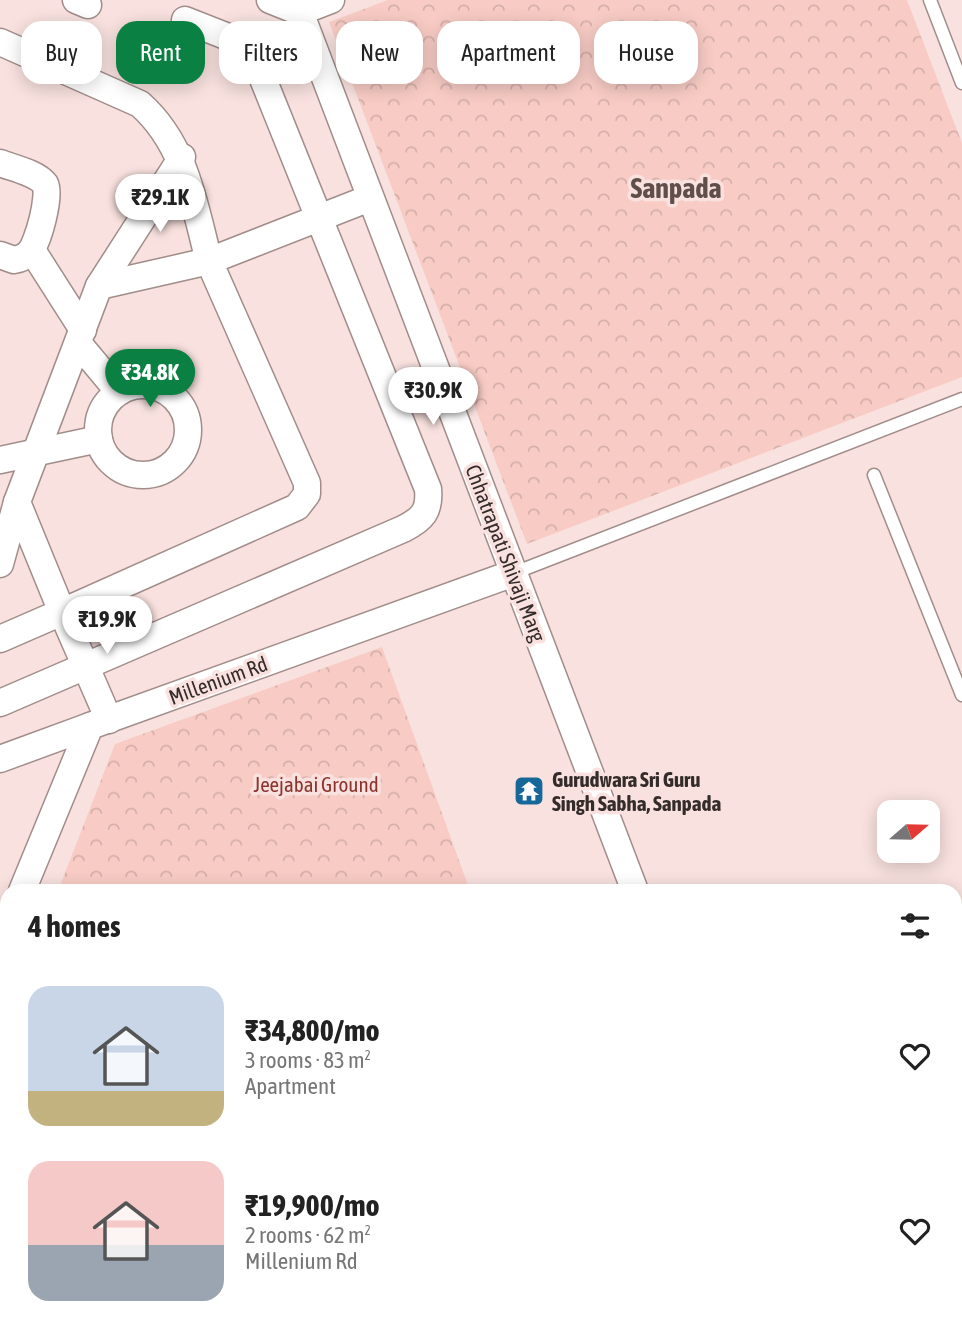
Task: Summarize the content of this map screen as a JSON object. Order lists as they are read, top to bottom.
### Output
{
  "streets": {
    "street": ["Chhatrapati Shivaji Marg", "Millenium Rd"]
  },
  "crossings": [
    ["Chhatrapati Shivaji Marg", "Millenium Rd"]
  ],
  "districts": ["Sanpada"],
  "parks": ["Jeejabai Ground"],
  "places": {
    "temple": ["Gurudwara Sri Guru Singh Sabha, Sanpada"]
  },
  "north": "right",
  "page": {
    "chip": [
      "Buy",
      "Rent",
      "Filters",
      "New",
      "Apartment",
      "House"
    ],
    "price": [
      "₹29.1K",
      "₹34.8K",
      "₹30.9K",
      "₹19.9K"
    ],
    "heading": "4 homes",
    "list": [
      {
        "name": "₹34,800/mo",
        "note": "3 rooms · 83 m² · Apartment"
      },
      {
        "name": "₹19,900/mo",
        "note": "2 rooms · 62 m² · Millenium Rd"
      }
    ]
  }
}
